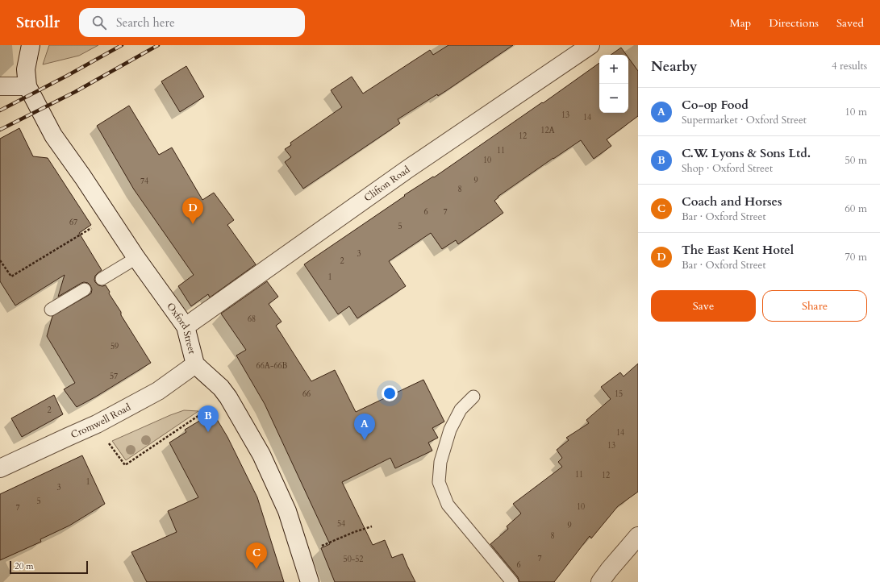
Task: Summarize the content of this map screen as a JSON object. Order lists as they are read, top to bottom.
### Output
{
  "streets": {
    "street": ["Clifton Road", "Oxford Street", "Cromwell Road"]
  },
  "crossings": [
    ["Clifton Road", "Oxford Street"],
    ["Oxford Street", "Cromwell Road"]
  ],
  "house_numbers": [
    "13",
    "14",
    "12A",
    "12",
    "11",
    "10",
    "9",
    "74",
    "8",
    "6",
    "7",
    "67",
    "5",
    "3",
    "2",
    "1",
    "68",
    "59",
    "66A-66B",
    "57",
    "66",
    "15",
    "2",
    "14",
    "13",
    "11",
    "12",
    "1",
    "3",
    "5",
    "10",
    "7",
    "54",
    "9",
    "8",
    "7",
    "50-52",
    "6"
  ],
  "scale_bar": "20 m",
  "page": {
    "header": "Strollr",
    "search": "Search here",
    "nav": ["Map", "Directions", "Saved"],
    "heading": ["Nearby", "4 results"],
    "map_buttons": ["+", "−"],
    "list": [
      {
        "mark": "A",
        "name": "Co-op Food",
        "note": "Supermarket · Oxford Street",
        "value": "10 m"
      },
      {
        "mark": "B",
        "name": "C.W. Lyons & Sons Ltd.",
        "note": "Shop · Oxford Street",
        "value": "50 m"
      },
      {
        "mark": "C",
        "name": "Coach and Horses",
        "note": "Bar · Oxford Street",
        "value": "60 m"
      },
      {
        "mark": "D",
        "name": "The East Kent Hotel",
        "note": "Bar · Oxford Street",
        "value": "70 m"
      }
    ],
    "pins": [
      "D",
      "B",
      "A",
      "C"
    ],
    "buttons": ["Save", "Share"],
    "scale": "20 m"
  }
}
